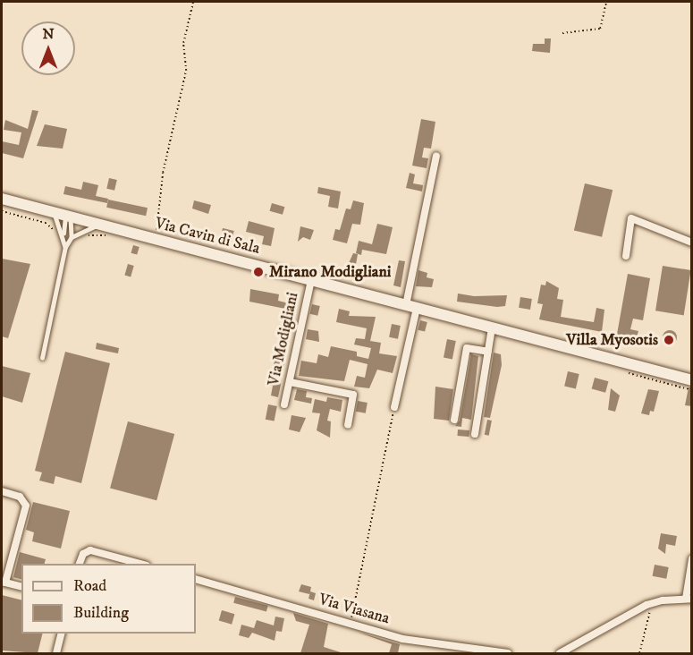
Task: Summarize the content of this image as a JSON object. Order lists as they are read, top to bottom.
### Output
{
  "streets": {
    "main road": ["Via Cavin di Sala"],
    "street": ["Via Modigliani", "Via Viasana"]
  },
  "crossings": [
    ["Via Cavin di Sala", "Via Modigliani"]
  ],
  "places": ["Mirano Modigliani", "Villa Myosotis"],
  "legend": ["Road", "Building"],
  "north": "top"
}
